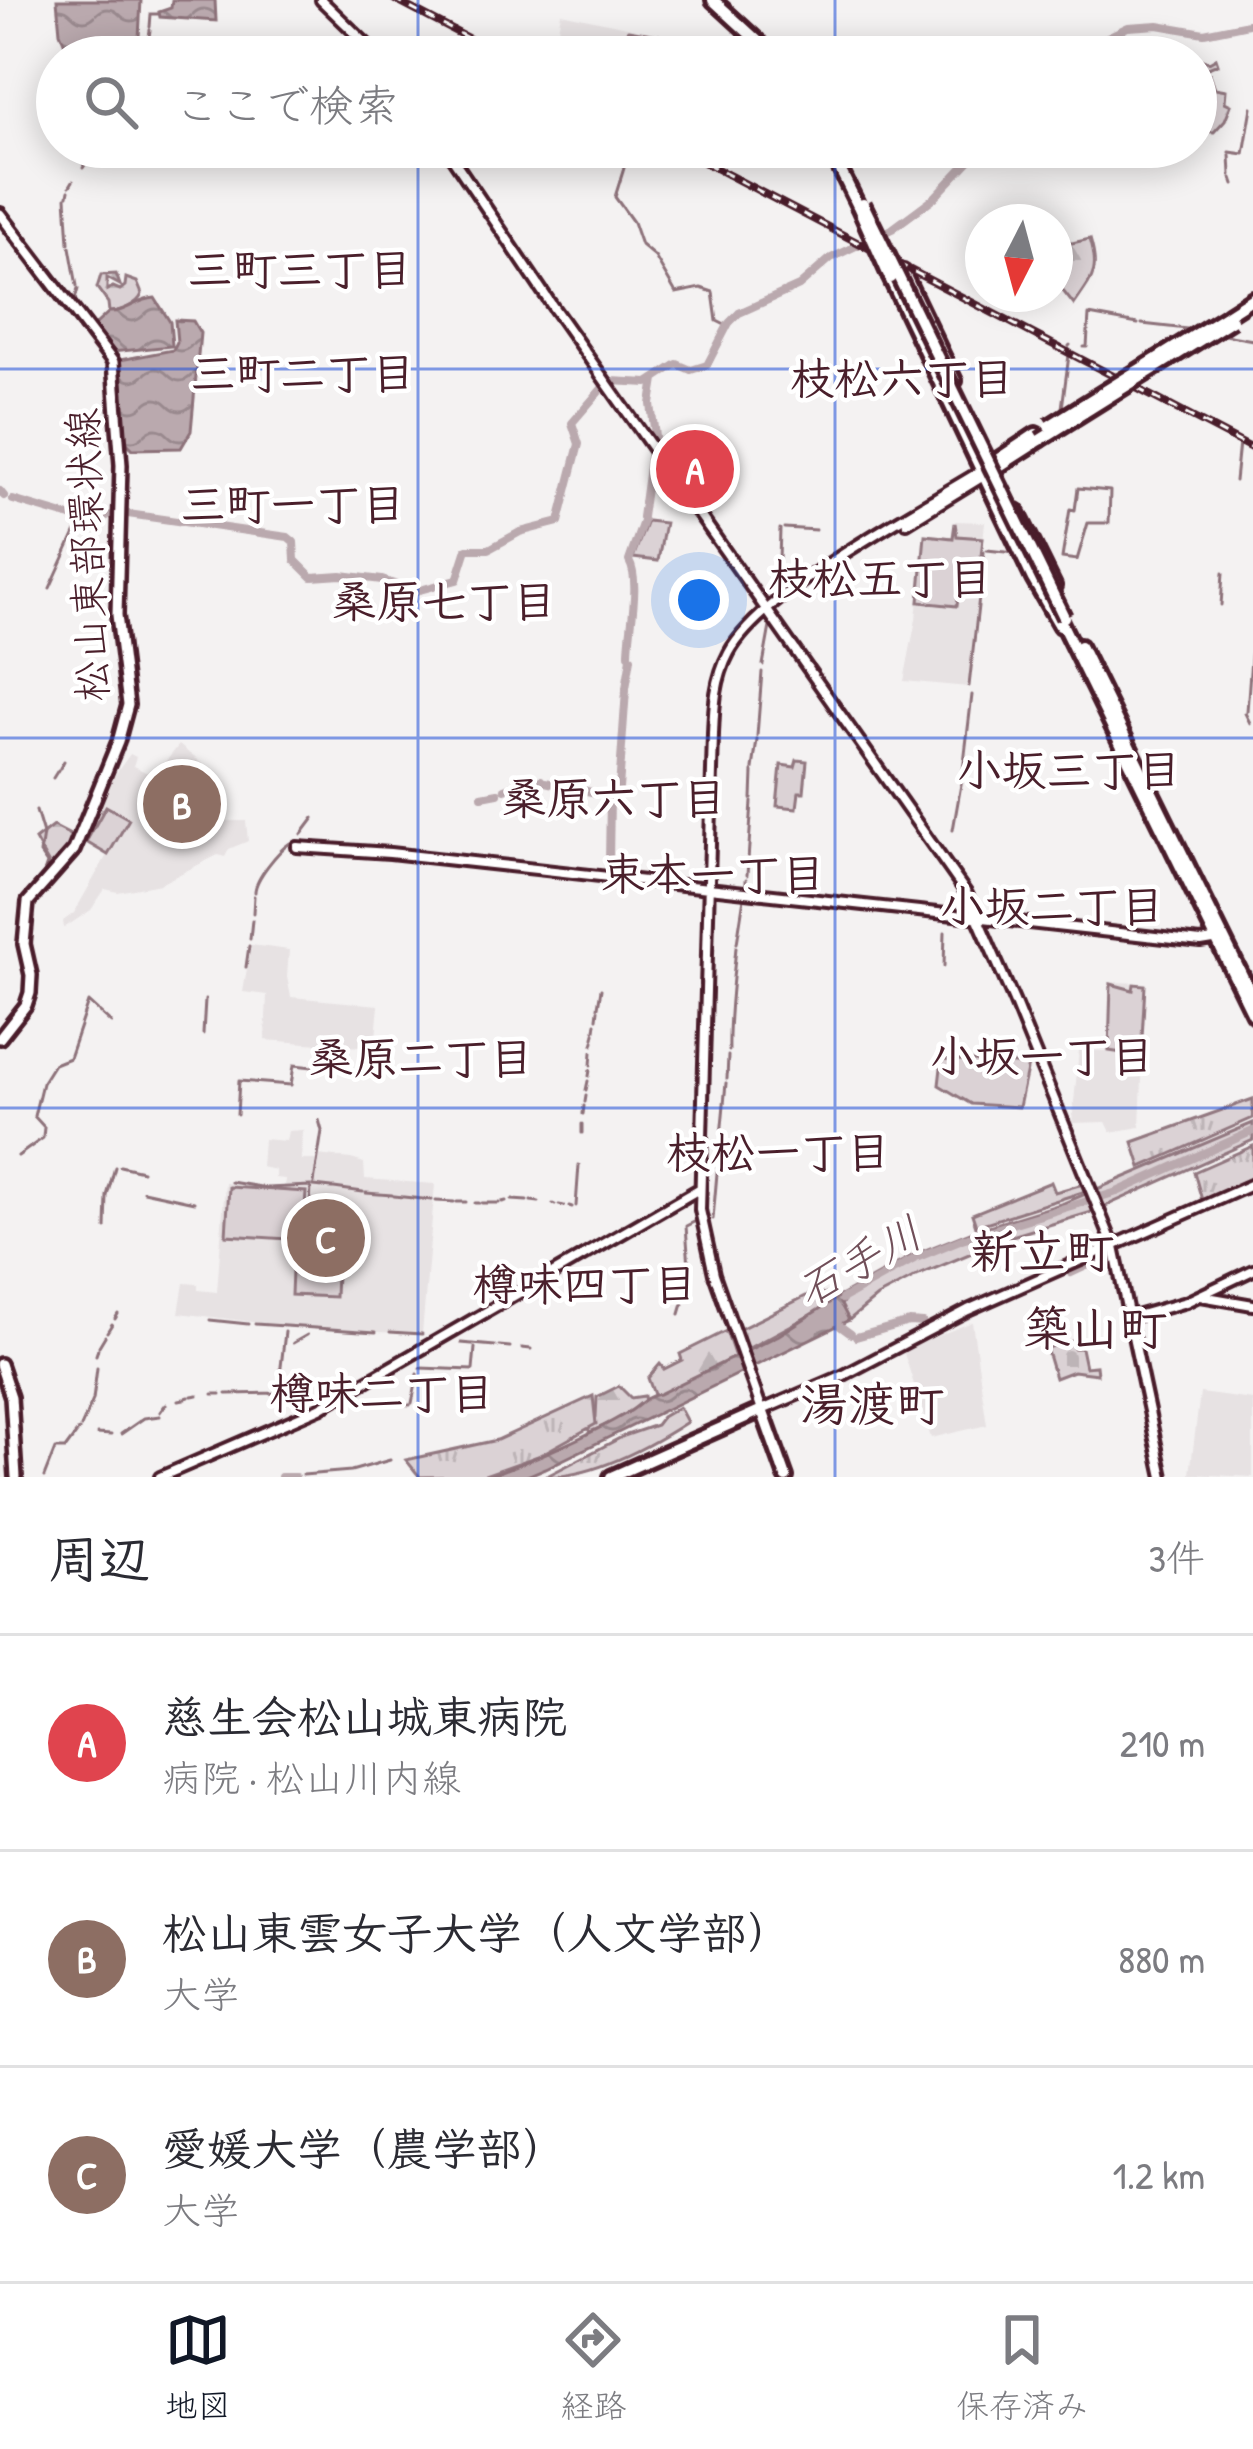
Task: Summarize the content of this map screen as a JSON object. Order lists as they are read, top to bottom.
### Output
{
  "streets": {
    "main road": ["松山東部環状線"]
  },
  "districts": [
    "三町三丁目",
    "三町二丁目",
    "枝松六丁目",
    "三町一丁目",
    "枝松五丁目",
    "桑原七丁目",
    "小坂三丁目",
    "桑原六丁目",
    "束本一丁目",
    "小坂二丁目",
    "小坂一丁目",
    "桑原二丁目",
    "枝松一丁目",
    "新立町",
    "樽味四丁目",
    "築山町",
    "樽味二丁目",
    "湯渡町"
  ],
  "water": ["石手川"],
  "north": "bottom",
  "page": {
    "search": "ここで検索",
    "pins": ["A", "B", "C"],
    "heading": ["周辺", "3件"],
    "list": [
      {
        "mark": "A",
        "name": "慈生会松山城東病院",
        "note": "病院 · 松山川内線",
        "value": "210 m"
      },
      {
        "mark": "B",
        "name": "松山東雲女子大学（人文学部）",
        "note": "大学",
        "value": "880 m"
      },
      {
        "mark": "C",
        "name": "愛媛大学（農学部）",
        "note": "大学",
        "value": "1.2 km"
      }
    ],
    "nav": ["地図", "経路", "保存済み"]
  }
}
